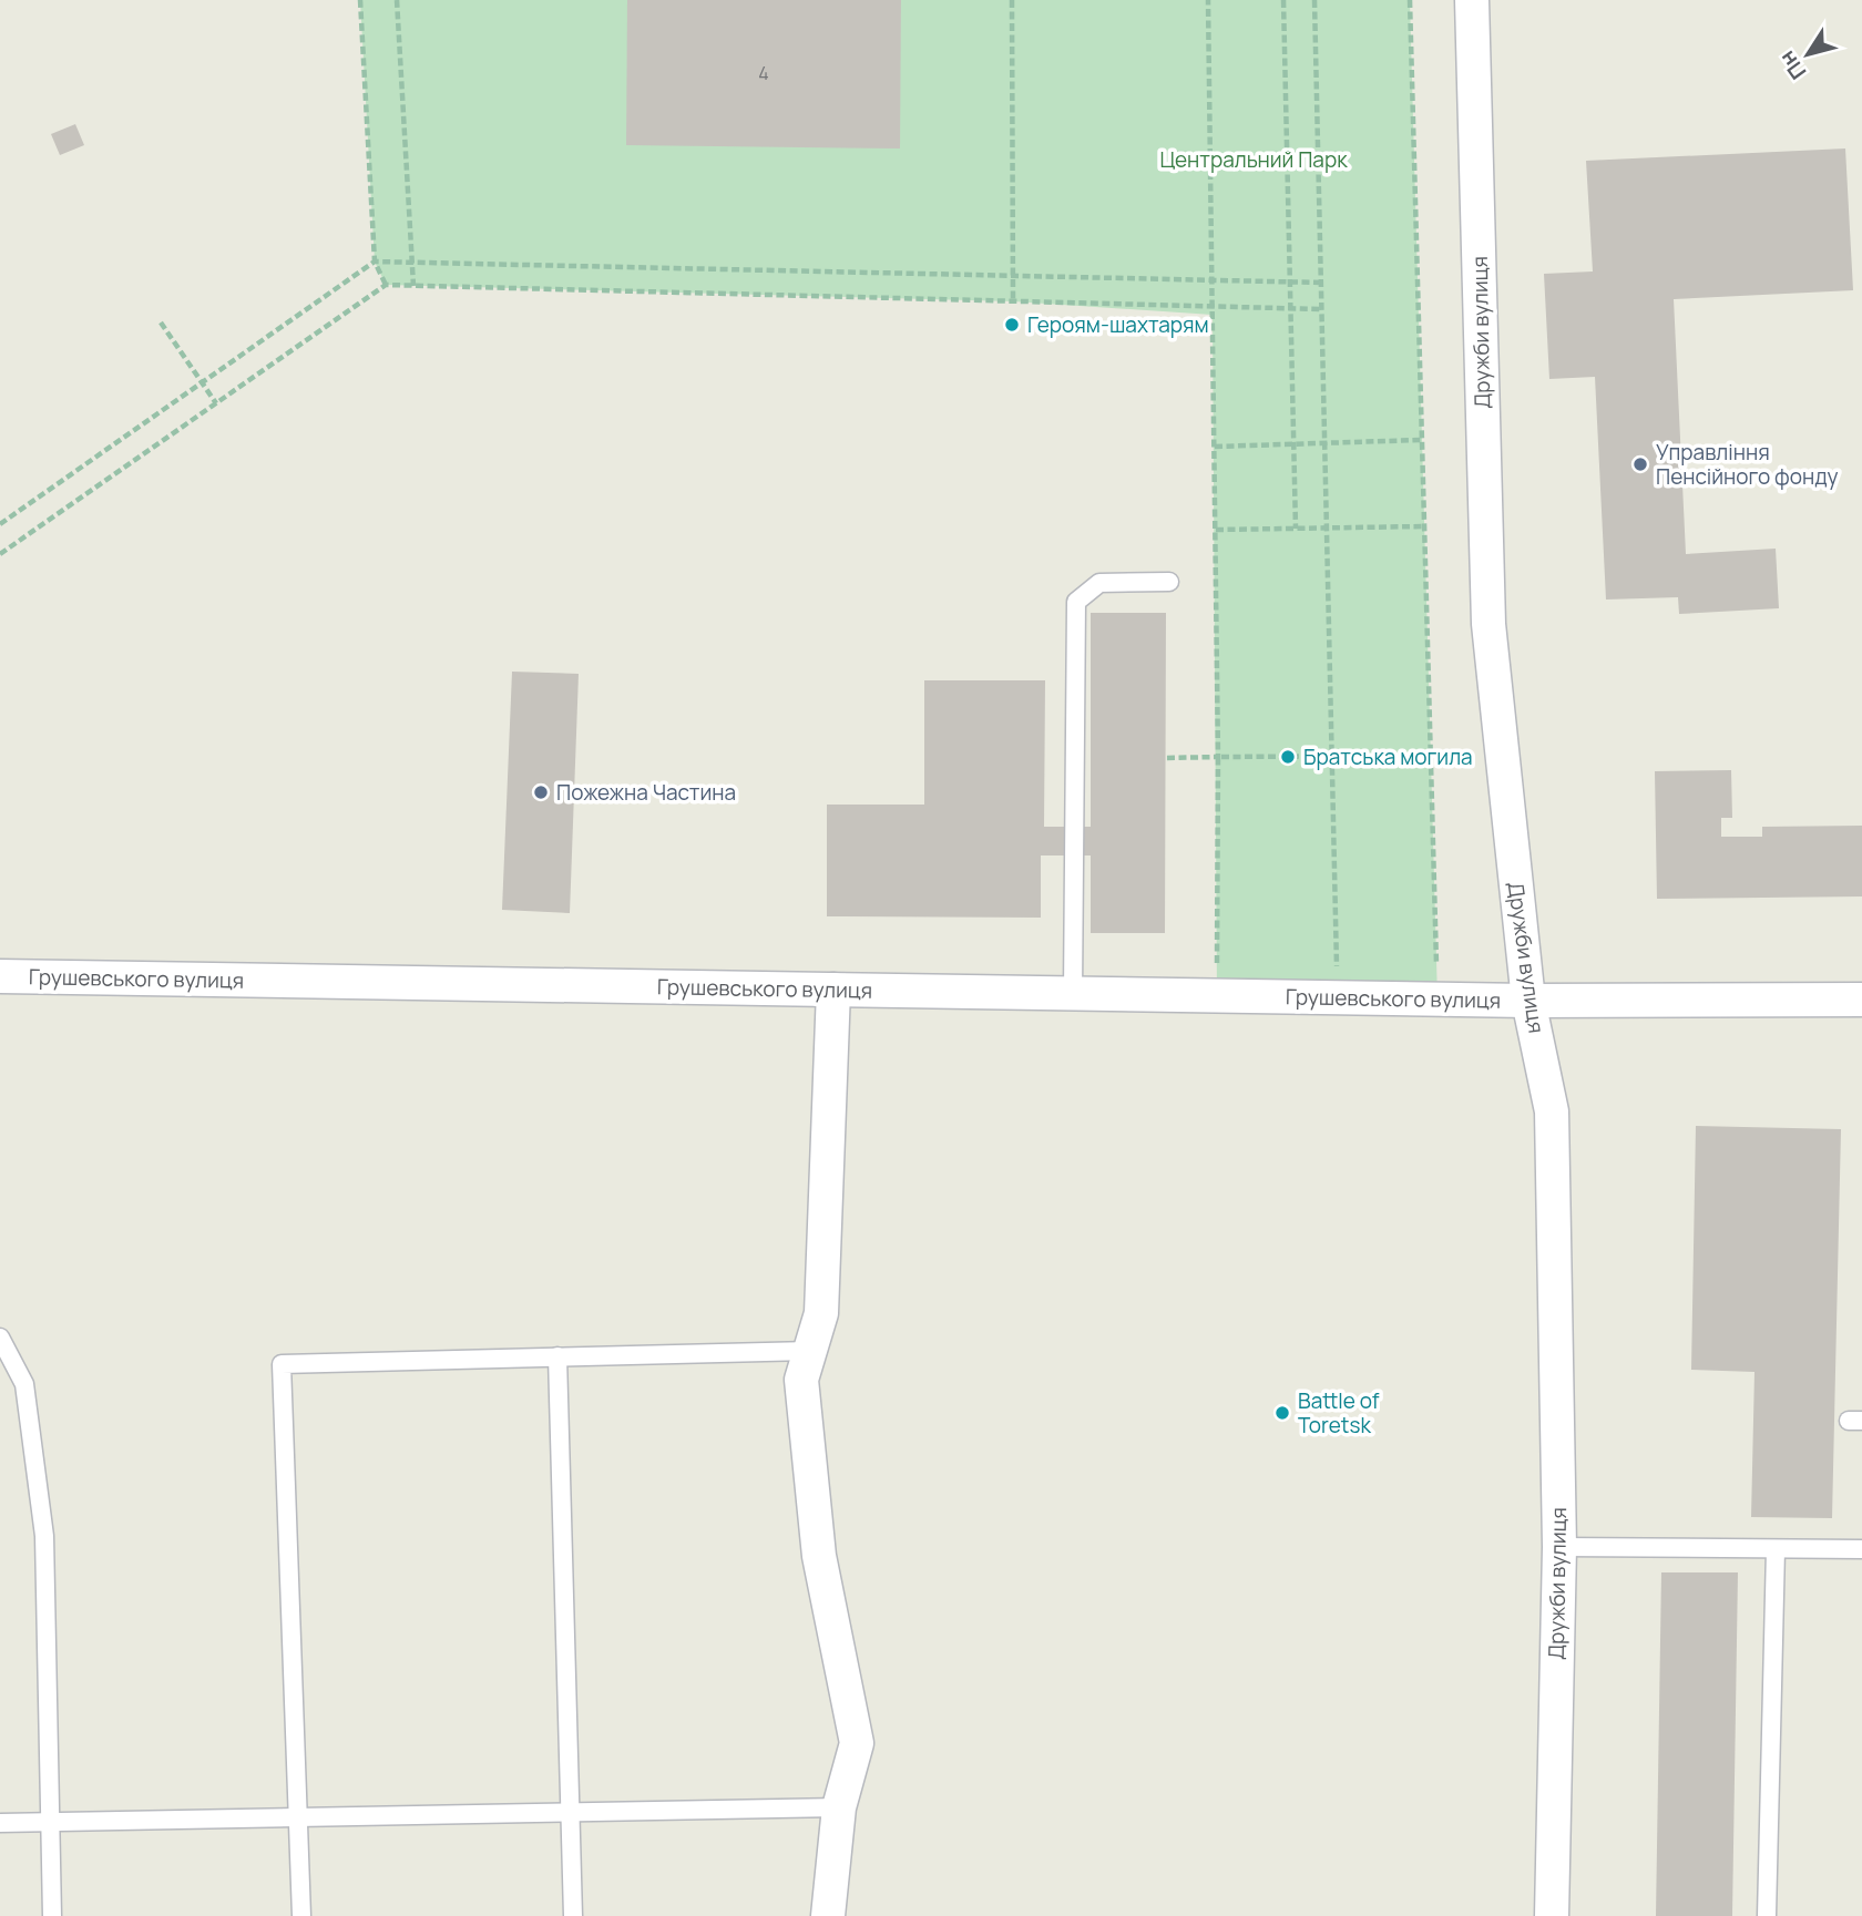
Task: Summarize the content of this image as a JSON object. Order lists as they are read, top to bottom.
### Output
{
  "streets": {
    "street": ["Дружби вулиця", "Грушевського вулиця"]
  },
  "crossings": [
    ["Дружби вулиця", "Грушевського вулиця"]
  ],
  "parks": ["Центральний Парк"],
  "places": [
    "Героям-шахтарям",
    "Управління Пенсійного фонду",
    "Братська мoгила",
    "Пожежна Частина",
    "Battle of Toretsk"
  ],
  "house_numbers": ["4"],
  "north": "bottom left"
}
